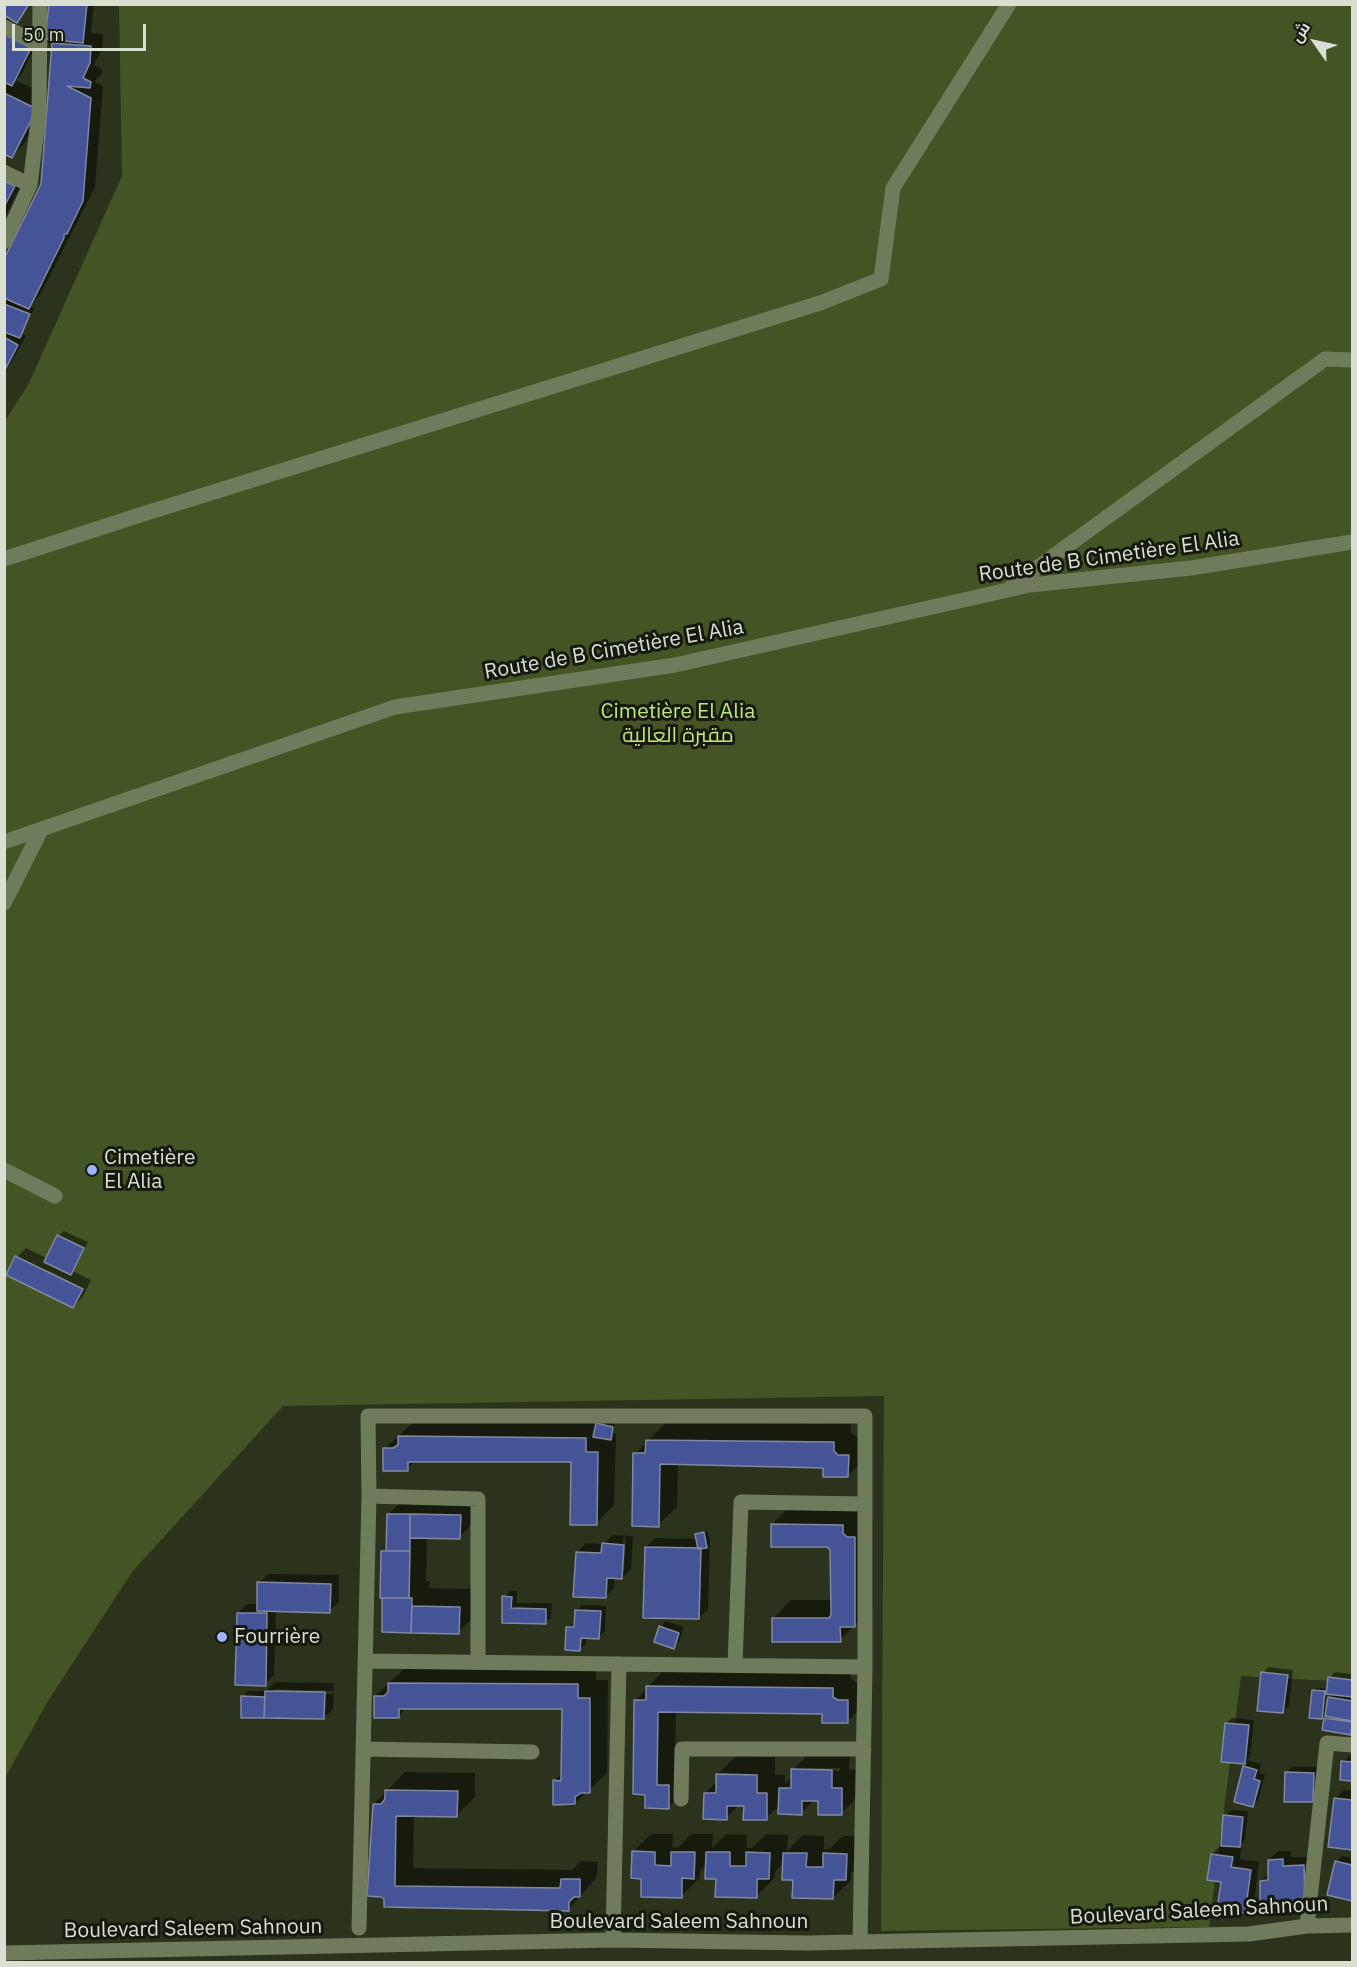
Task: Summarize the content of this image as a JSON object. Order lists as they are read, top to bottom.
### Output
{
  "streets": {
    "street": ["Route de B Cimetière El Alia", "Boulevard Saleem Sahnoun"]
  },
  "parks": ["Cimetière El Alia مقبرة العالية"],
  "places": ["Cimetière El Alia", "Fourrière"],
  "scale_bar": "50 m",
  "north": "top left"
}
